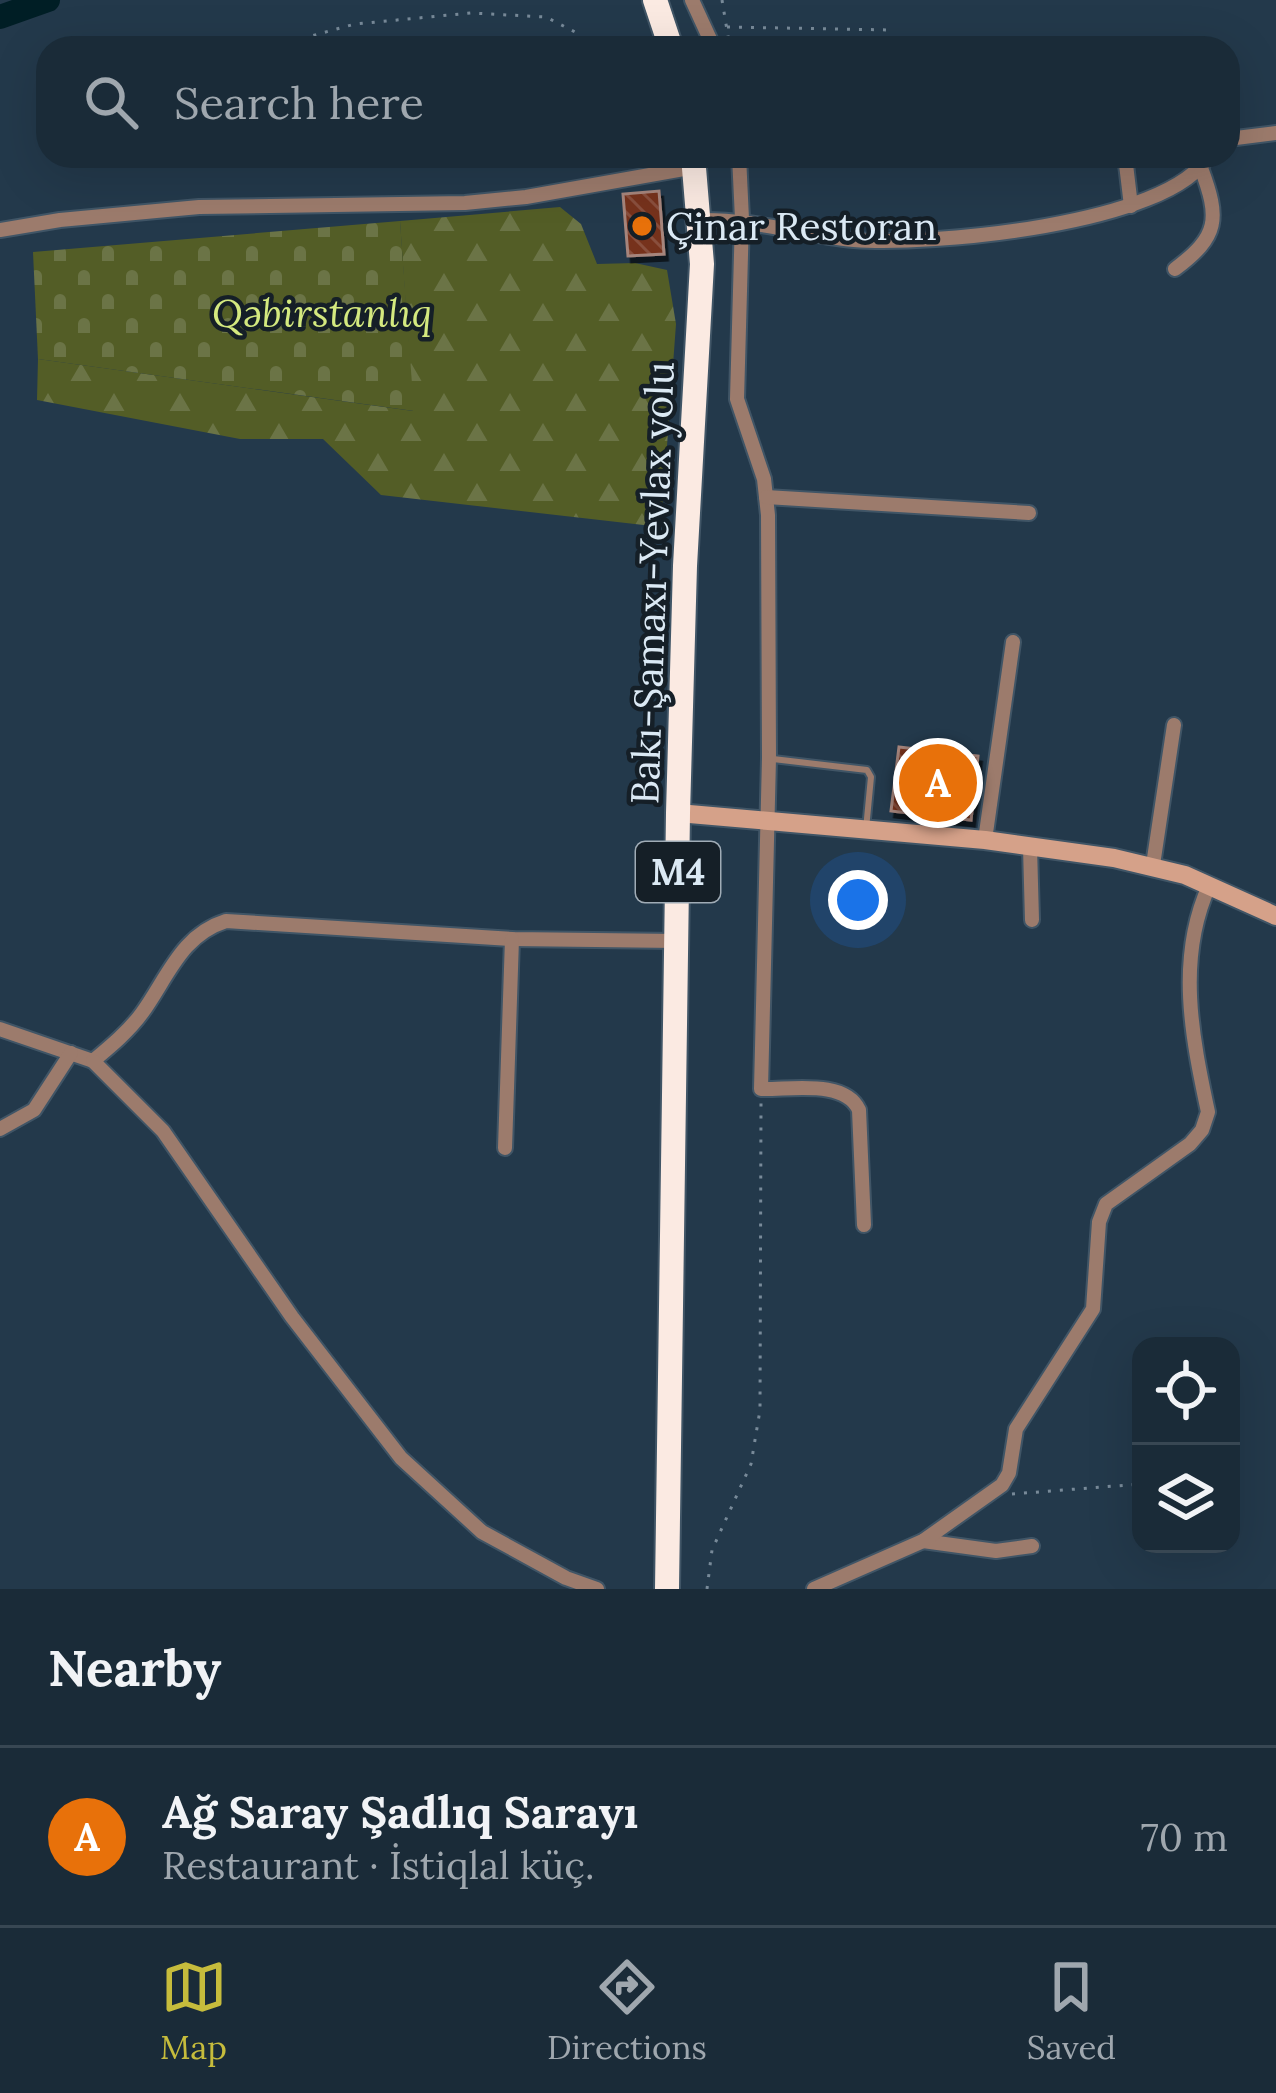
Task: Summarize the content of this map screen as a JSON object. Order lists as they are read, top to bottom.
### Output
{
  "streets": {
    "highway": ["Bakı-Şamaxı-Yevlax yolu", "M4"]
  },
  "parks": ["Qəbirstanlıq"],
  "places": ["Çinar Restoran"],
  "page": {
    "search": "Search here",
    "pins": "A",
    "heading": "Nearby",
    "list": [
      {
        "mark": "A",
        "name": "Ağ Saray Şadlıq Sarayı",
        "note": "Restaurant · İstiqlal küç.",
        "value": "70 m"
      }
    ],
    "nav": ["Map", "Directions", "Saved"]
  }
}
